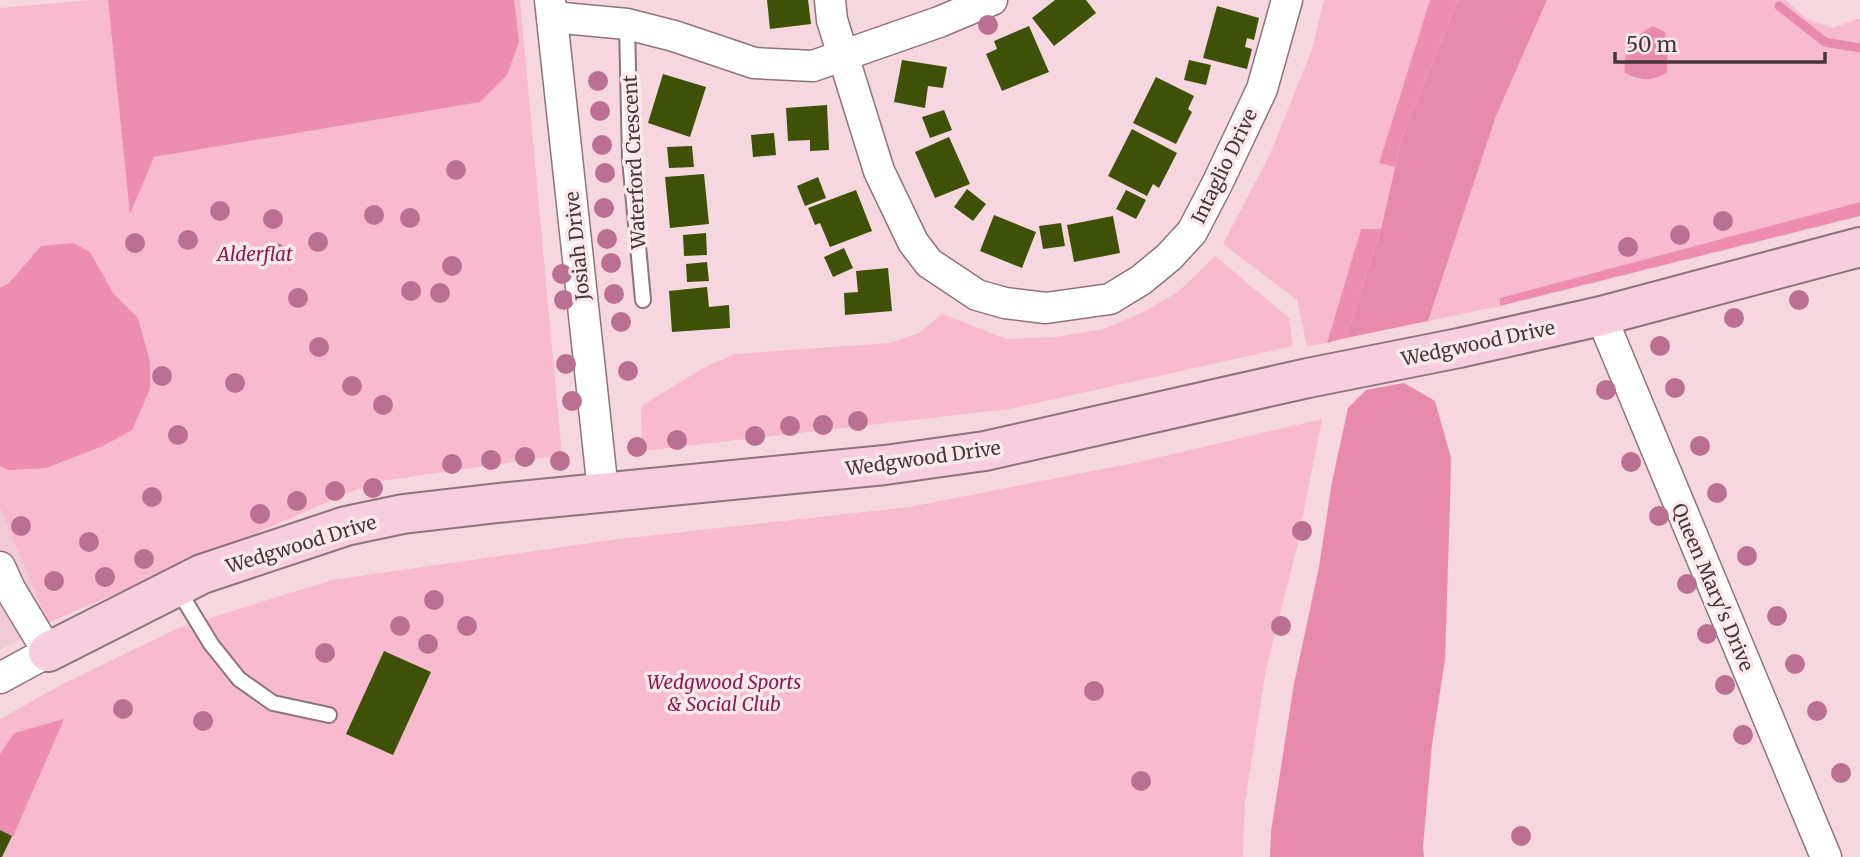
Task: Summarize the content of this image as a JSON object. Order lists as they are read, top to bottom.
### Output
{
  "streets": {
    "street": [
      "Intaglio Drive",
      "Josiah Drive",
      "Wedgwood Drive",
      "Queen Mary's Drive"
    ],
    "lane": ["Waterford Crescent"]
  },
  "crossings": [
    ["Josiah Drive", "Wedgwood Drive"],
    ["Wedgwood Drive", "Queen Mary's Drive"]
  ],
  "parks": ["Alderflat", "Wedgwood Sports & Social Club"],
  "scale_bar": "50 m"
}
